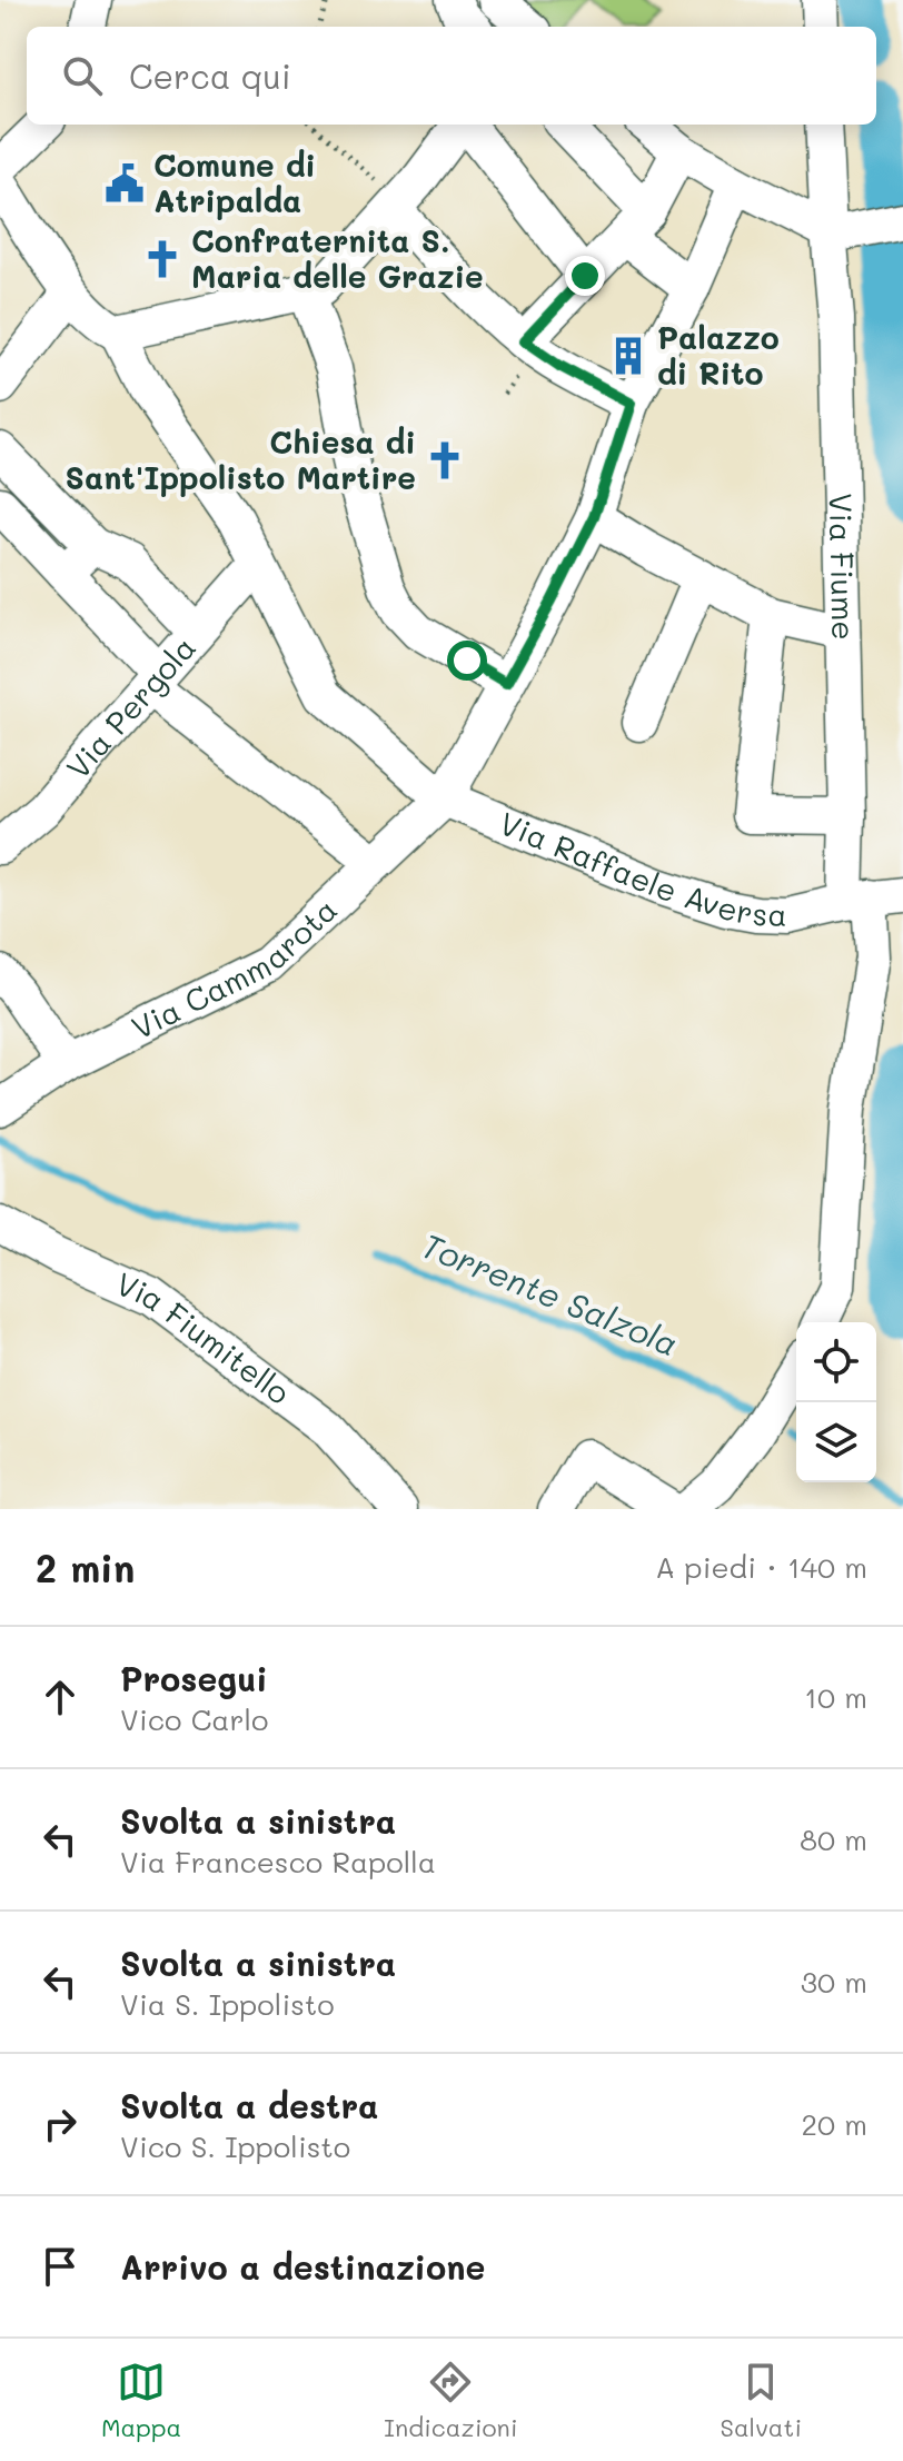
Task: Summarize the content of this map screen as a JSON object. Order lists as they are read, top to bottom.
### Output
{
  "streets": {
    "street": [
      "Via Fiume",
      "Via Pergola",
      "Via Raffaele Aversa",
      "Via Cammarota",
      "Via Fiumitello"
    ]
  },
  "crossings": [
    ["Via Fiume", "Via Raffaele Aversa"],
    ["Via Pergola", "Via Raffaele Aversa"],
    ["Via Raffaele Aversa", "Via Cammarota"]
  ],
  "water": ["Torrente Salzola"],
  "places": {
    "public building": ["Comune di Atripalda"],
    "church": ["Confraternita S. Maria delle Grazie", "Chiesa di Sant'Ippolisto Martire"],
    "building": ["Palazzo di Rito"]
  },
  "page": {
    "search": "Cerca qui",
    "heading": ["2 min", "A piedi · 140 m"],
    "list": [
      ["Prosegui", "Vico Carlo", "10 m"],
      ["Svolta a sinistra", "Via Francesco Rapolla", "80 m"],
      ["Svolta a sinistra", "Via S. Ippolisto", "30 m"],
      ["Svolta a destra", "Vico S. Ippolisto", "20 m"],
      "Arrivo a destinazione"
    ],
    "nav": ["Mappa", "Indicazioni", "Salvati"]
  }
}
